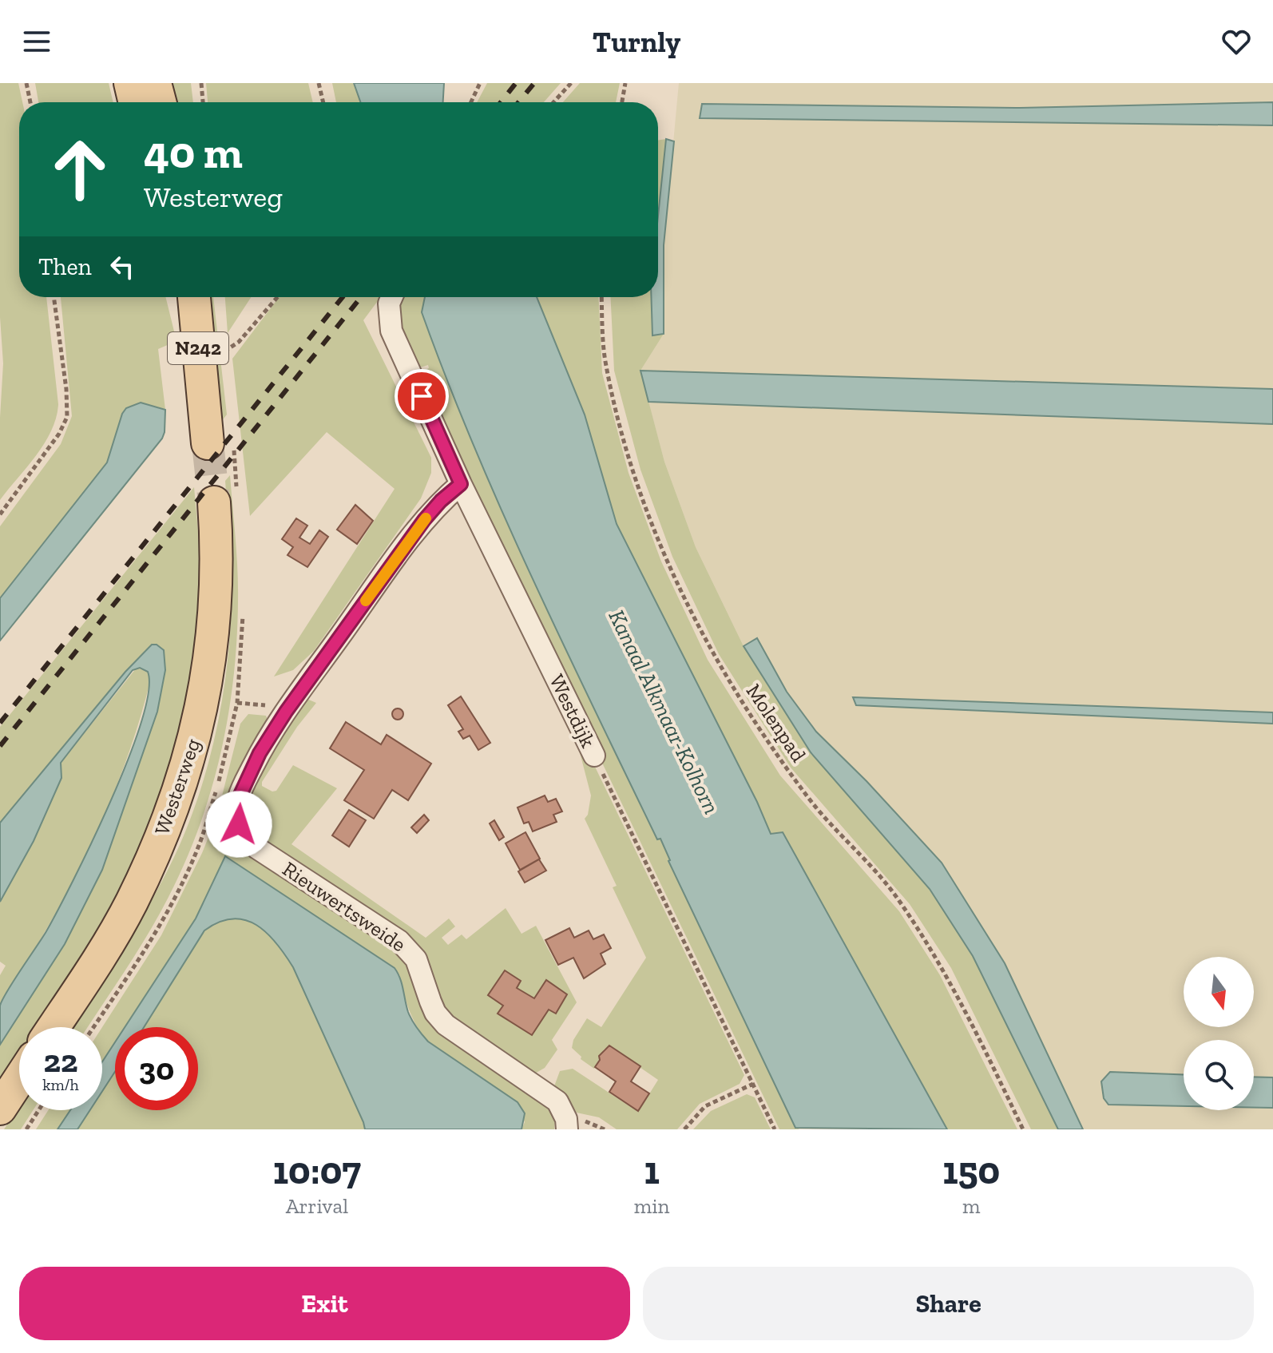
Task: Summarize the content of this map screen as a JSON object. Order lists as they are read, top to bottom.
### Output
{
  "streets": {
    "main road": ["N242", "Westerweg"],
    "street": ["Westdijk", "Rieuwertsweide"],
    "path": ["Molenpad"]
  },
  "crossings": [
    ["Westdijk", "Rieuwertsweide"]
  ],
  "water": ["Kanaal Alkmaar-Kolhorn"],
  "north": "bottom",
  "page": {
    "header": "Turnly",
    "turn": ["40 m", "Westerweg"],
    "then": "Then",
    "speed": "22 km/h",
    "limit": "30",
    "eta": [
      "10:07",
      "Arrival",
      "1",
      "min",
      "150",
      "m"
    ],
    "buttons": ["Exit", "Share"]
  }
}
